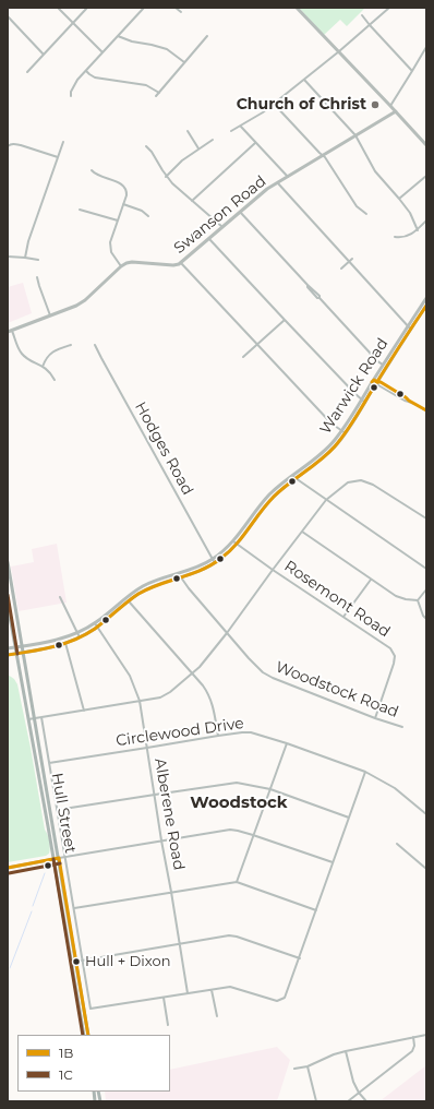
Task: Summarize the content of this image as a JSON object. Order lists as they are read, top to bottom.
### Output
{
  "streets": {
    "main road": ["Swanson Road", "Warwick Road", "Hull Street"],
    "street": [
      "Hodges Road",
      "Rosemont Road",
      "Woodstock Road",
      "Circlewood Drive",
      "Alberene Road"
    ]
  },
  "crossings": [
    ["Warwick Road", "Hodges Road"],
    ["Warwick Road", "Rosemont Road"],
    ["Warwick Road", "Woodstock Road"],
    ["Warwick Road", "Hull Street"],
    ["Warwick Road", "Alberene Road"],
    ["Rosemont Road", "Woodstock Road"],
    ["Circlewood Drive", "Alberene Road"]
  ],
  "districts": ["Woodstock"],
  "places": ["Church of Christ", "Hull + Dixon"],
  "lines": ["transit line 1B", "transit line 1C"],
  "legend": ["1B", "1C"]
}
